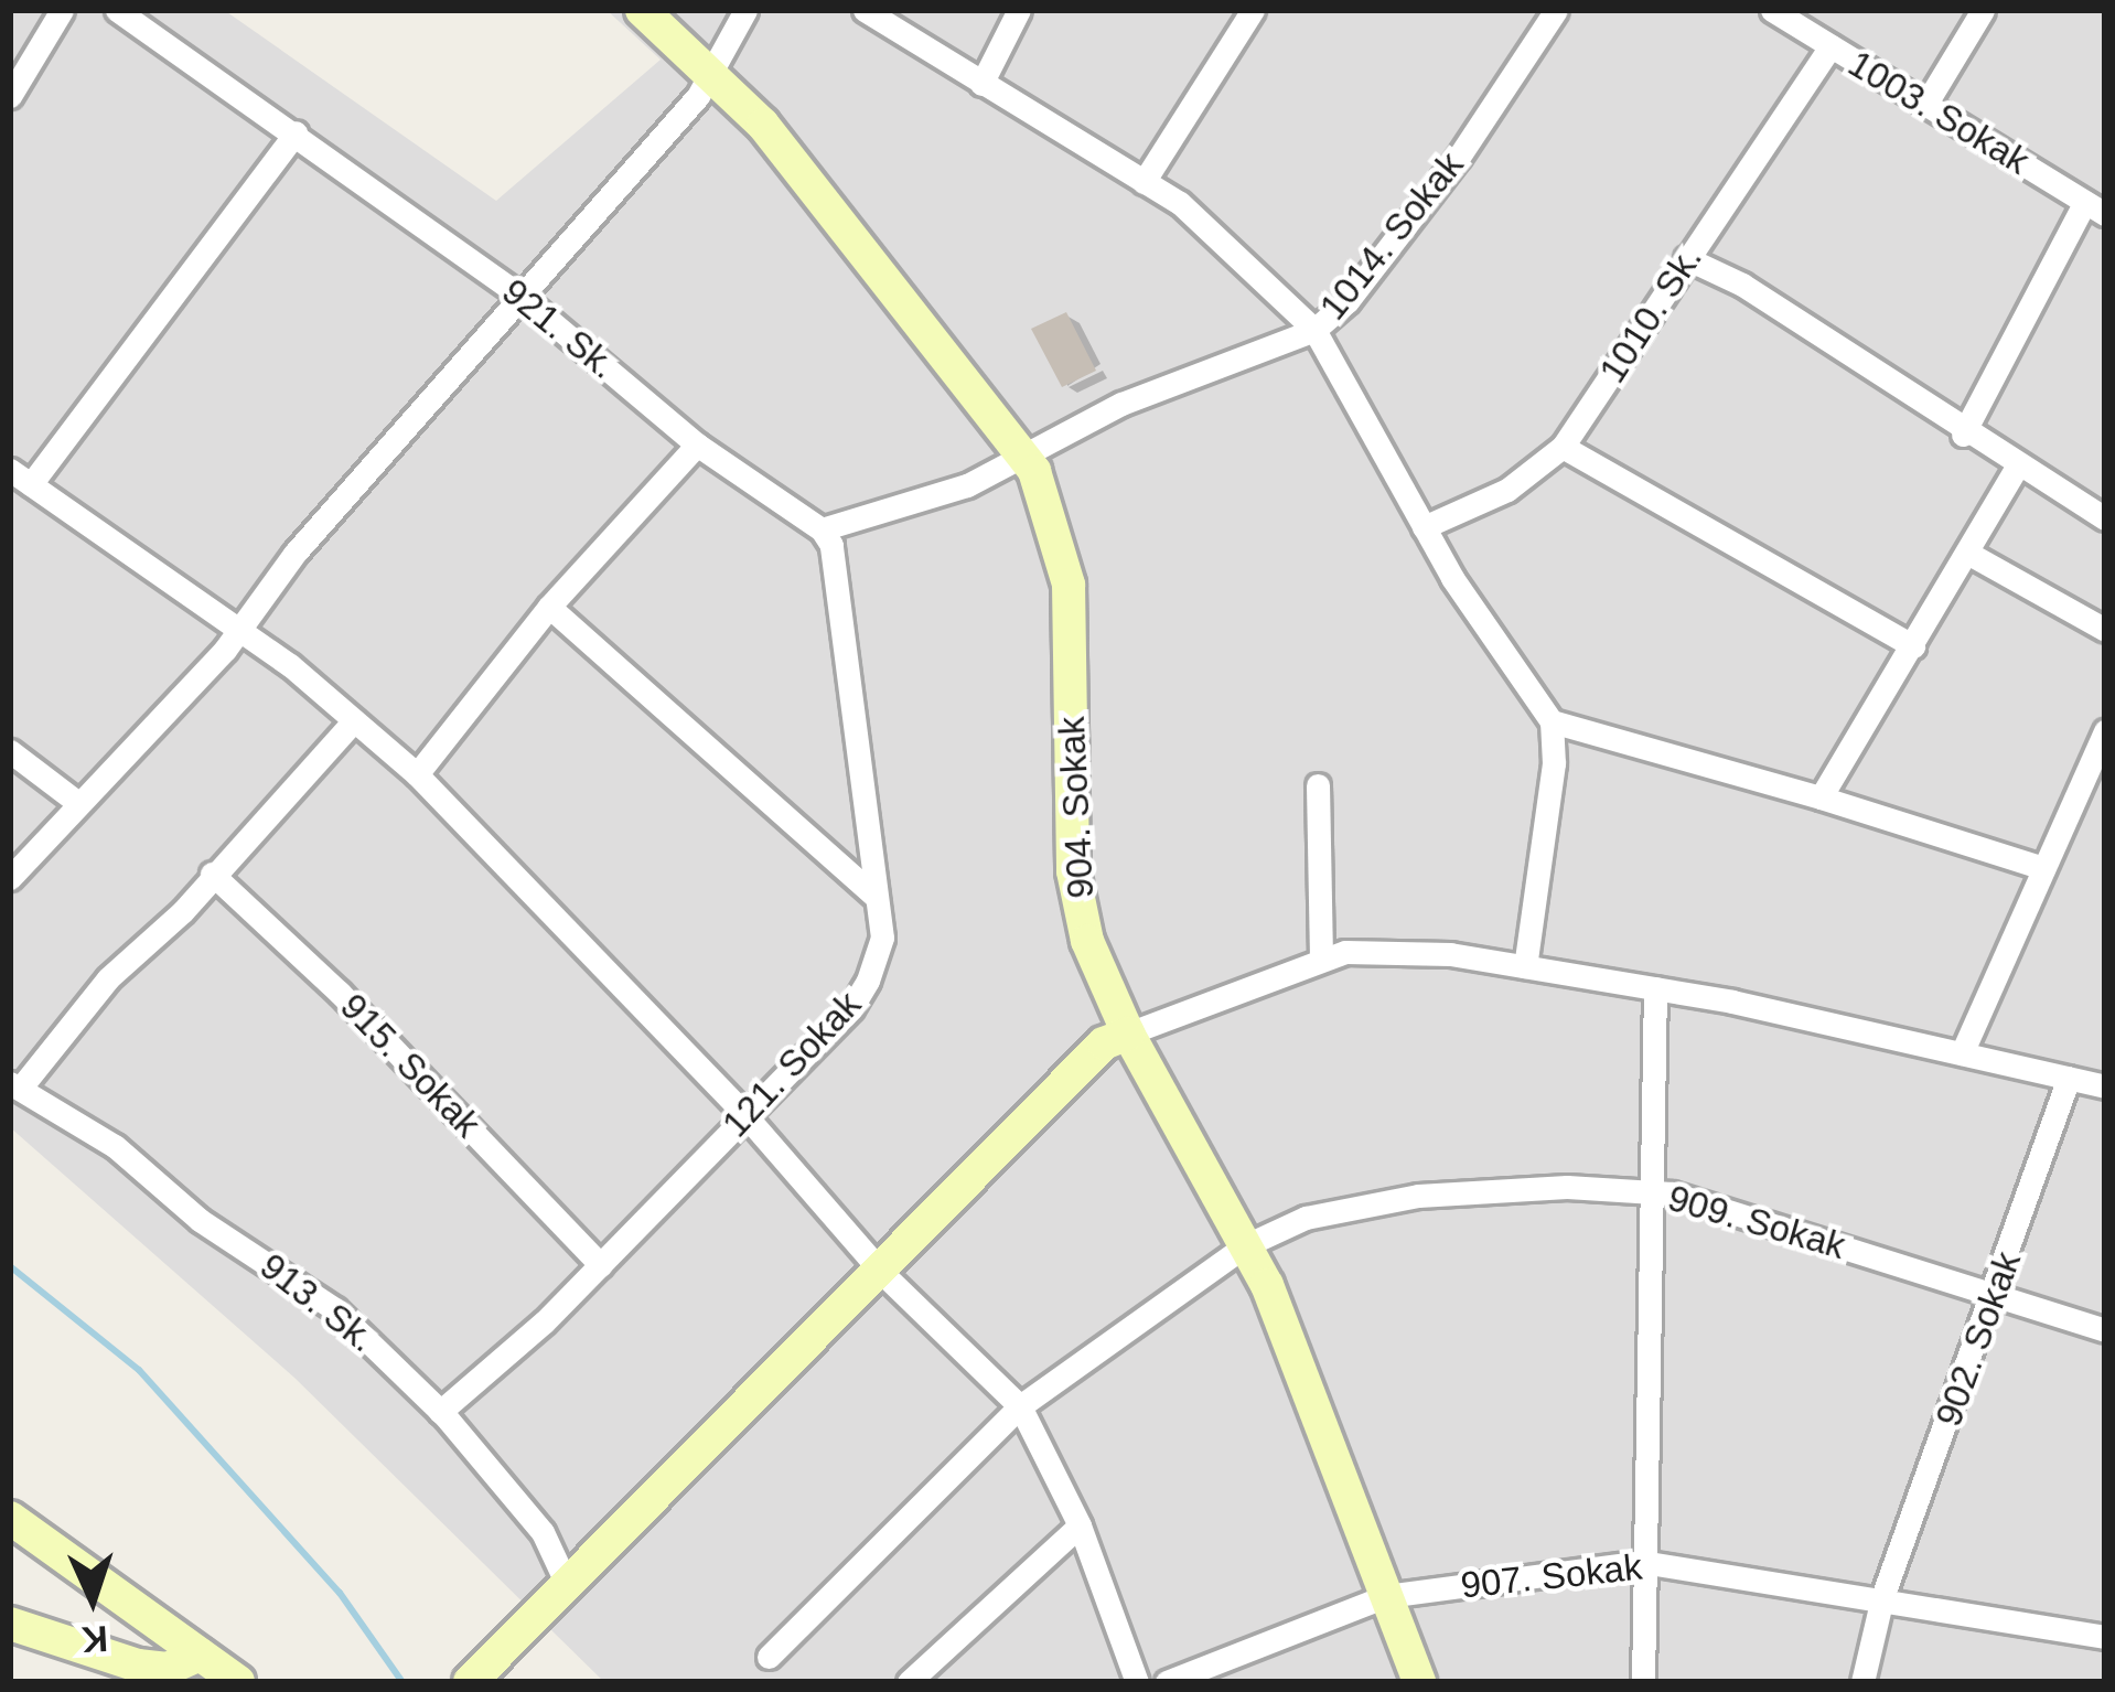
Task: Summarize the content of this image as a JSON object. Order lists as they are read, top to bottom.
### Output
{
  "streets": {
    "street": [
      "1003. Sokak",
      "1014. Sokak",
      "1010. Sk.",
      "921. Sk.",
      "904. Sokak",
      "121. Sokak",
      "915. Sokak",
      "909. Sokak",
      "913. Sk.",
      "902. Sokak",
      "907. Sokak"
    ]
  },
  "crossings": [
    ["1003. Sokak", "1010. Sk."],
    ["1014. Sokak", "904. Sokak"],
    ["921. Sk.", "121. Sokak"],
    ["904. Sokak", "909. Sokak"],
    ["904. Sokak", "907. Sokak"],
    ["121. Sokak", "915. Sokak"],
    ["121. Sokak", "913. Sk."],
    ["909. Sokak", "902. Sokak"],
    ["902. Sokak", "907. Sokak"]
  ],
  "north": "bottom"
}
